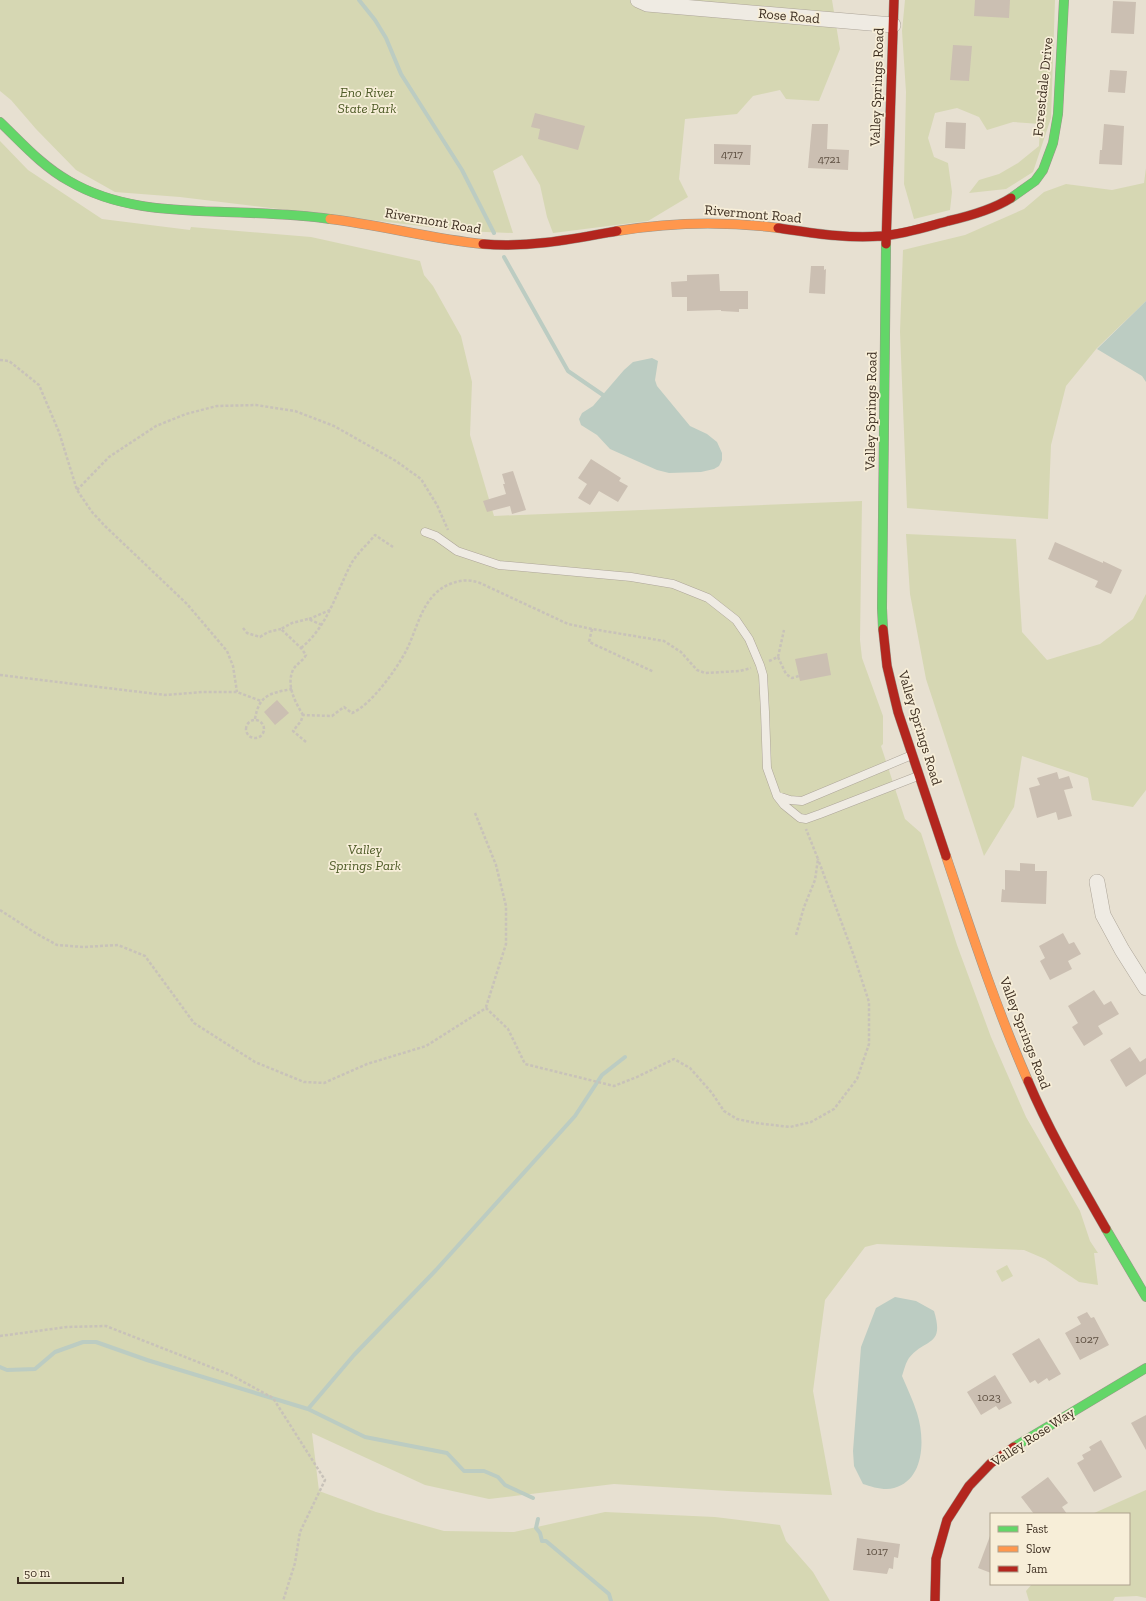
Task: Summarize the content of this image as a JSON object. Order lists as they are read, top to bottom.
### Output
{
  "streets": {
    "street": [
      "Rose Road",
      "Valley Springs Road",
      "Forestdale Drive",
      "Rivermont Road",
      "Valley Rose Way"
    ]
  },
  "crossings": [
    ["Rose Road", "Valley Springs Road"],
    ["Valley Springs Road", "Forestdale Drive"],
    ["Valley Springs Road", "Rivermont Road"],
    ["Forestdale Drive", "Rivermont Road"]
  ],
  "parks": ["Eno River State Park", "Valley Springs Park"],
  "house_numbers": [
    "4717",
    "4721",
    "1027",
    "1023",
    "1017"
  ],
  "legend": ["Fast", "Slow", "Jam"],
  "scale_bar": "50 m"
}
